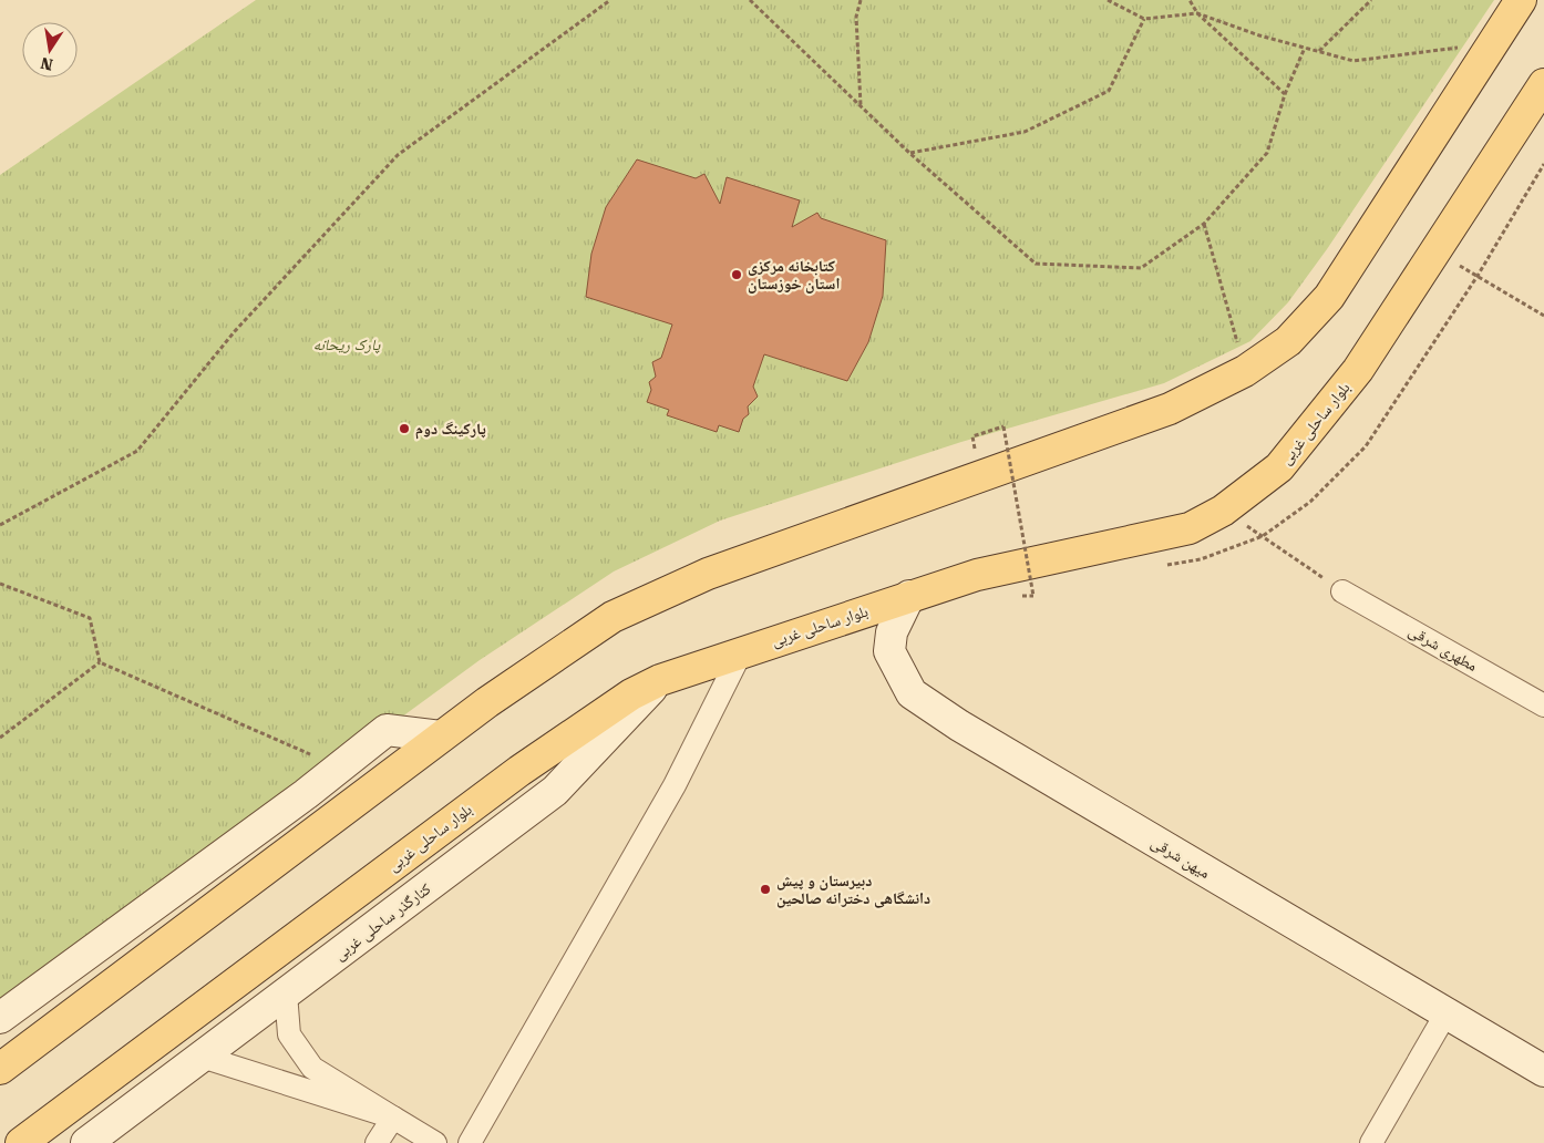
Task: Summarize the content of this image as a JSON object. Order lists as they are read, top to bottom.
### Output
{
  "streets": {
    "main road": ["بلوار ساحلی غربی"],
    "street": ["مطهری شرقی", "میهن شرقی", "کنارگذر ساحلی غربی"]
  },
  "crossings": [
    ["بلوار ساحلی غربی", "میهن شرقی"],
    ["بلوار ساحلی غربی", "کنارگذر ساحلی غربی"]
  ],
  "parks": ["پارک ریحانه"],
  "places": ["کتابخانه مرکزی استان خوزستان", "پارکینگ دوم", "دبیرستان و پیش دانشگاهی دخترانه صالحین"],
  "north": "bottom"
}
